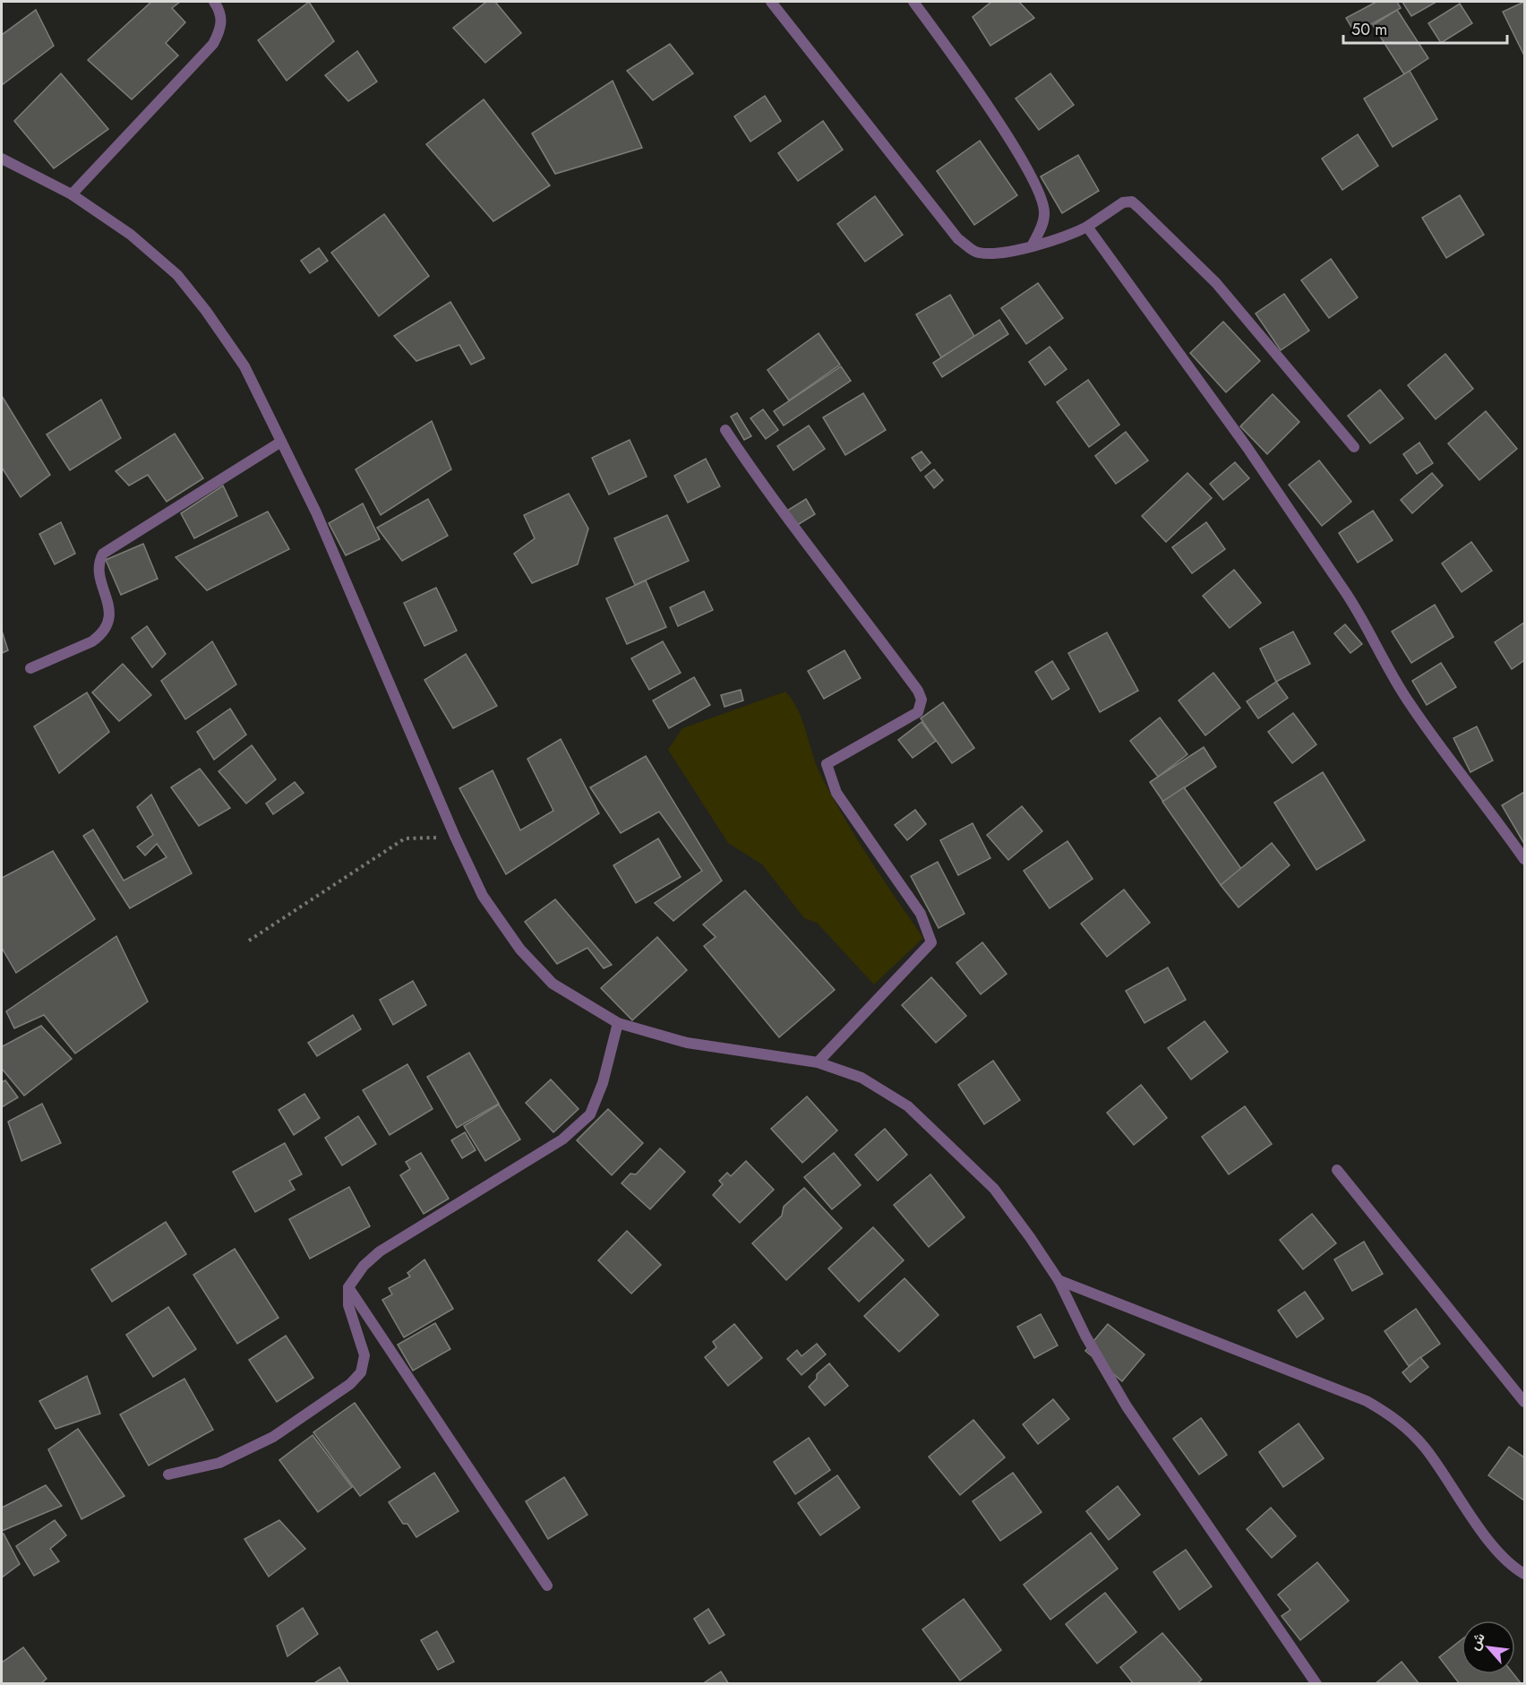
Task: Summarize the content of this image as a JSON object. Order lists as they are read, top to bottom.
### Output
{
  "scale_bar": "50 m",
  "north": "top left"
}
